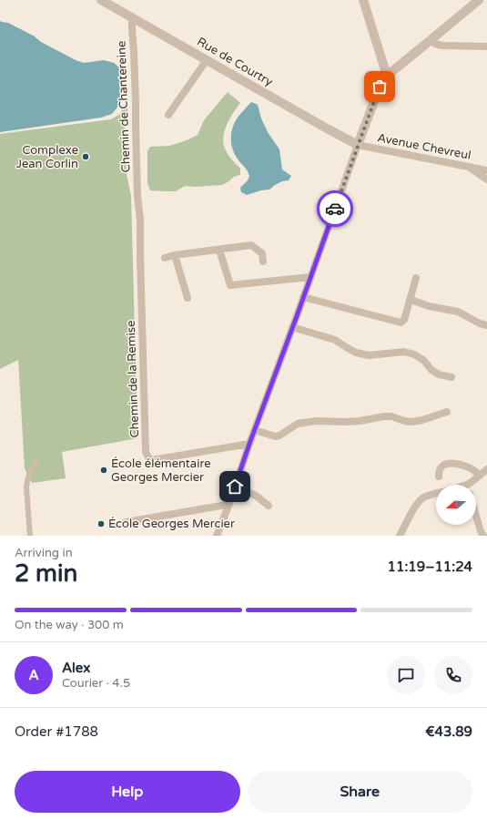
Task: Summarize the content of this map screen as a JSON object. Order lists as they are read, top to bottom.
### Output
{
  "streets": {
    "street": [
      "Rue de Courtry",
      "Chemin de Chantereine",
      "Avenue Chevreul",
      "Chemin de la Remise"
    ]
  },
  "crossings": [
    ["Rue de Courtry", "Chemin de Chantereine"],
    ["Rue de Courtry", "Avenue Chevreul"],
    ["Chemin de Chantereine", "Chemin de la Remise"]
  ],
  "places": ["Complexe Jean Corlin", "École élémentaire Georges Mercier", "École Georges Mercier"],
  "north": "left",
  "page": {
    "heading": ["2 min", "Arriving in", "11:19–11:24"],
    "panel": [
      "Alex",
      "Courier · 4.5",
      "Order #1788",
      "€43.89"
    ],
    "bar": "On the way · 300 m",
    "round": "A",
    "buttons": ["Help", "Share"]
  }
}
